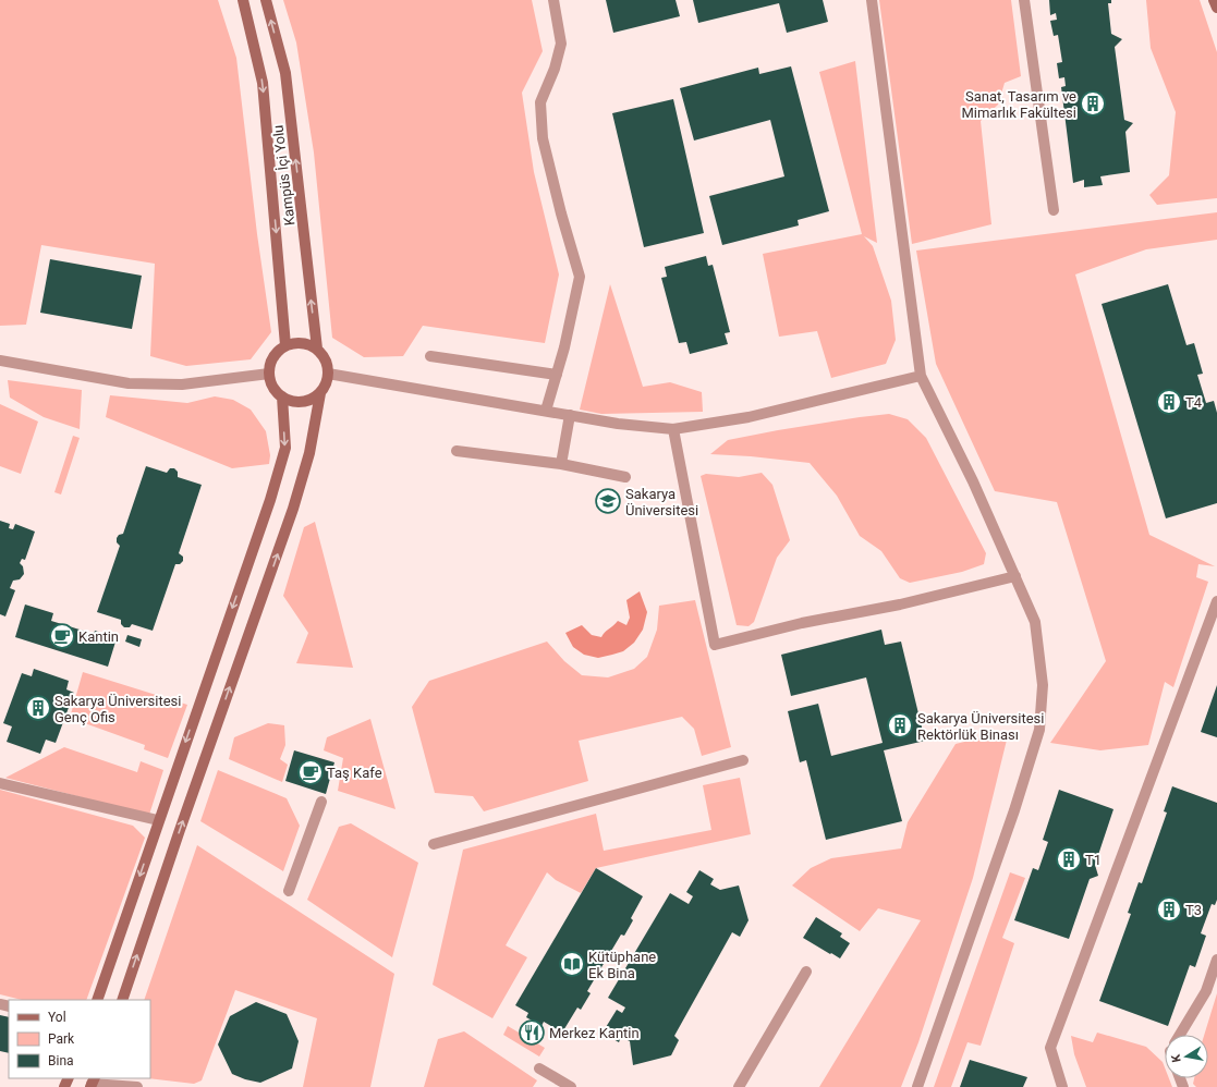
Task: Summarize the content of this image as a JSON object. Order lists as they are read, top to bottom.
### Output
{
  "streets": {
    "street": ["Kampüs İçi Yolu"]
  },
  "places": {
    "building": [
      "Sanat, Tasarım ve Mimarlık Fakültesi",
      "T4",
      "Sakarya Üniversitesi Genç Ofis",
      "Sakarya Üniversitesi Rektörlük Binası",
      "T1",
      "T3"
    ],
    "school or university": ["Sakarya Üniversitesi"],
    "cafe": ["Kantin", "Taş Kafe"],
    "library": ["Kütüphane Ek Bina"],
    "restaurant": ["Merkez Kantin"]
  },
  "legend": ["Yol", "Park", "Bina"],
  "north": "left"
}
